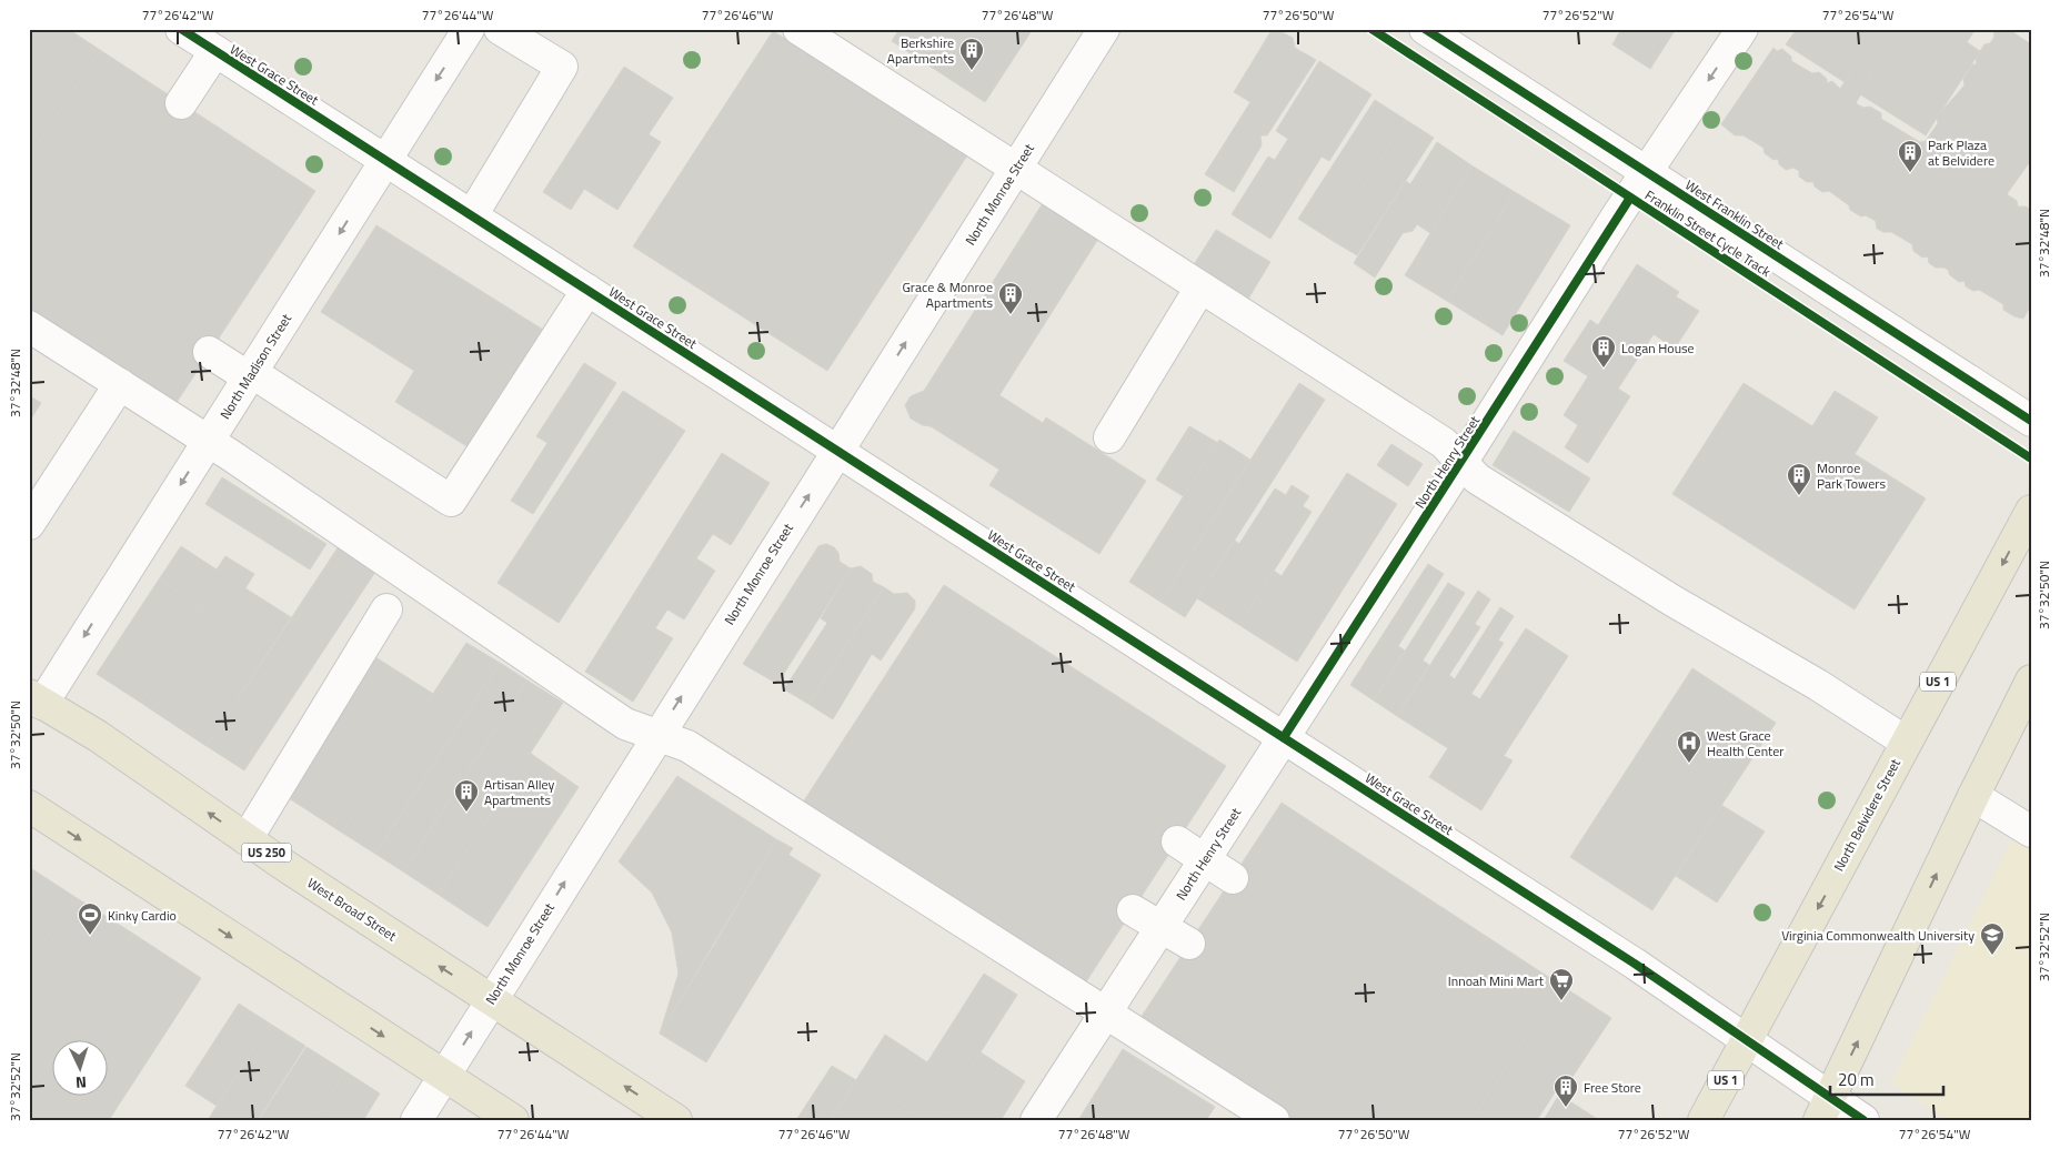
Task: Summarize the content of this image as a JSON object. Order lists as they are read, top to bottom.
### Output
{
  "streets": {
    "main road": [
      "US 1",
      "North Belvidere Street",
      "US 250",
      "West Broad Street"
    ],
    "street": [
      "West Grace Street",
      "North Monroe Street",
      "West Franklin Street",
      "North Madison Street",
      "North Henry Street"
    ],
    "cycle path": ["Franklin Street Cycle Track"]
  },
  "crossings": [
    ["West Grace Street", "North Monroe Street"],
    ["West Grace Street", "North Madison Street"],
    ["West Grace Street", "North Henry Street"],
    ["West Grace Street", "North Belvidere Street"],
    ["North Monroe Street", "West Broad Street"],
    ["West Franklin Street", "North Henry Street"],
    ["North Madison Street", "West Broad Street"]
  ],
  "one_way": ["North Monroe Street"],
  "places": {
    "building": [
      "Berkshire Apartments",
      "Park Plaza at Belvidere",
      "Grace & Monroe Apartments",
      "Logan House",
      "Monroe Park Towers",
      "Artisan Alley Apartments",
      "Free Store"
    ],
    "hospital": ["West Grace Health Center"],
    "sports": ["Kinky Cardio"],
    "school or university": ["Virginia Commonwealth University"],
    "supermarket": ["Innoah Mini Mart"]
  },
  "scale_bar": "20 m",
  "north": "bottom",
  "coordinates": [
    "77°26'42\"W",
    "77°26'44\"W",
    "77°26'46\"W",
    "77°26'48\"W",
    "77°26'50\"W",
    "77°26'52\"W",
    "77°26'54\"W",
    "37°32'48\"N",
    "37°32'50\"N",
    "37°32'52\"N"
  ]
}
